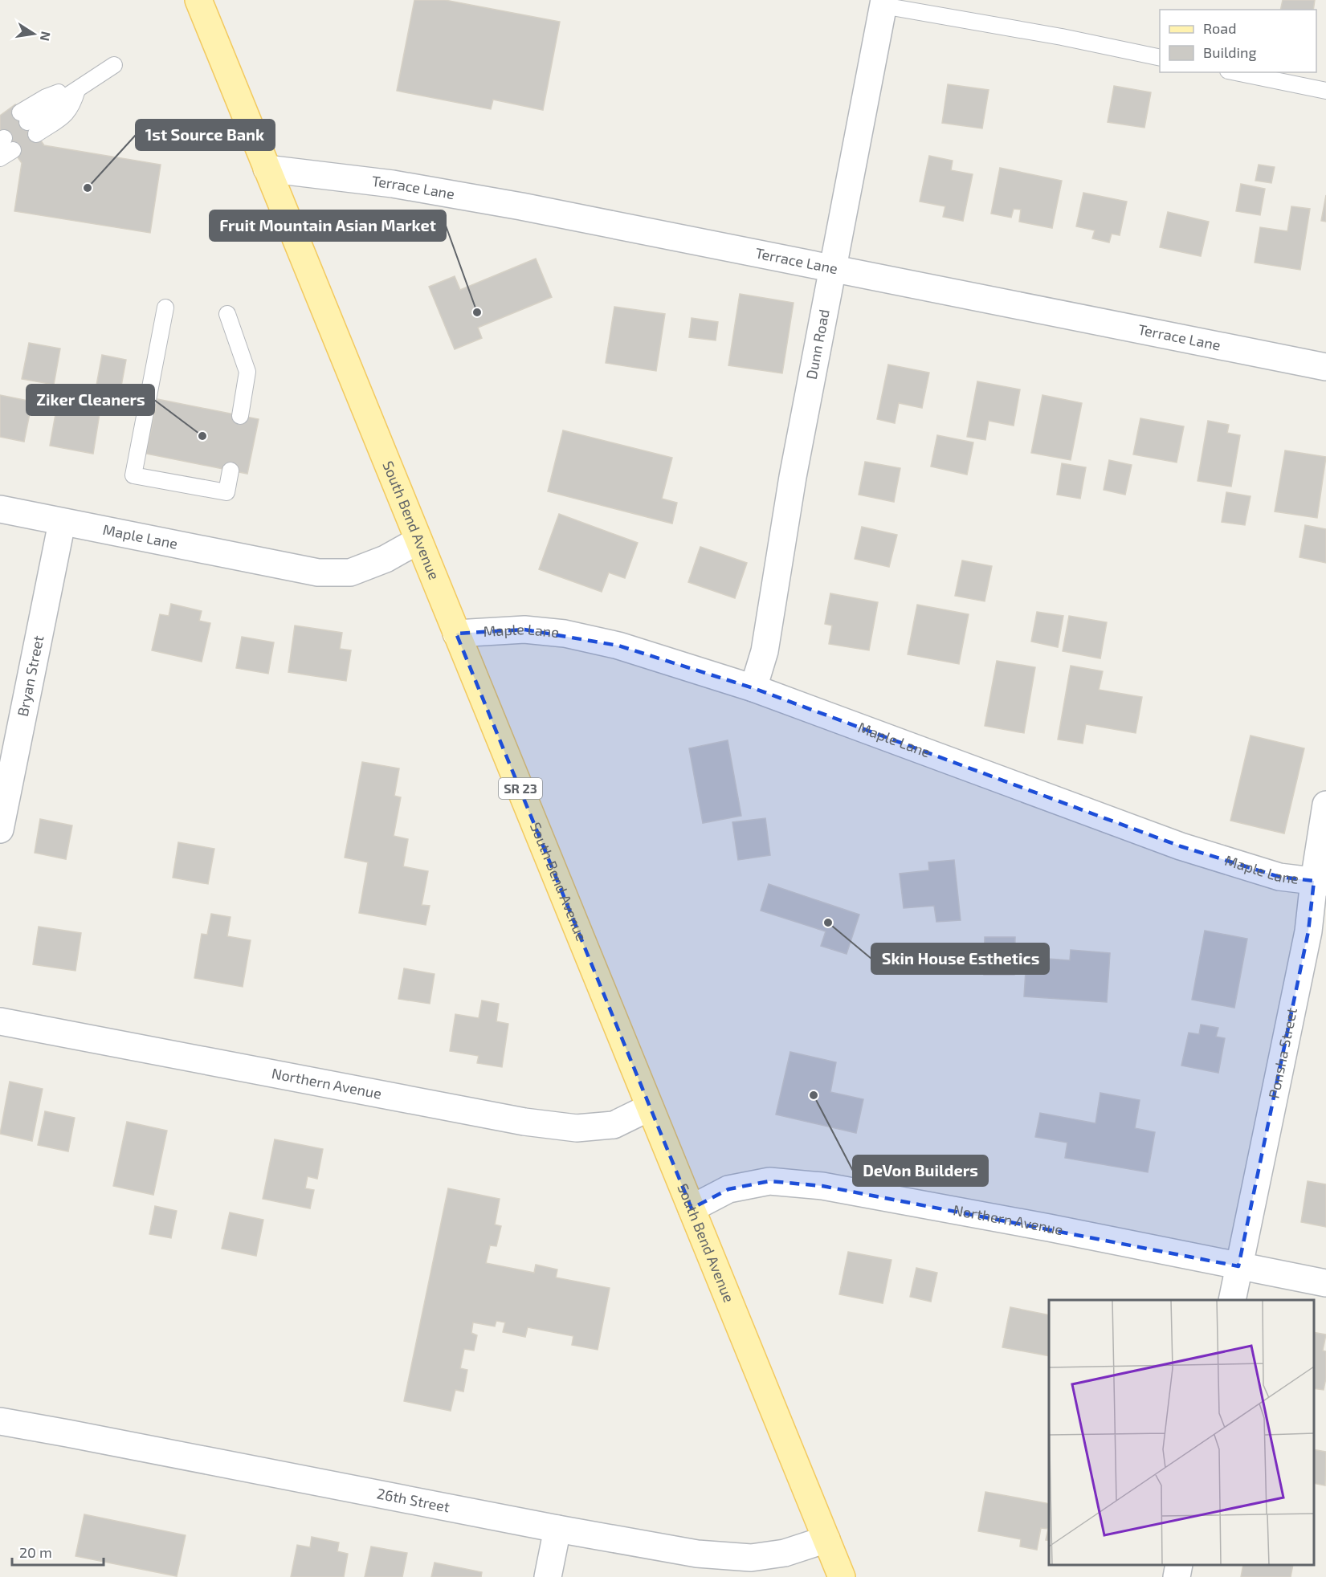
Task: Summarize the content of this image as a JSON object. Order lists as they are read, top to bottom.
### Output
{
  "streets": {
    "main road": ["South Bend Avenue", "SR 23"],
    "street": [
      "Terrace Lane",
      "Dunn Road",
      "Maple Lane",
      "Bryan Street",
      "Ponsha Street",
      "Northern Avenue",
      "26th Street"
    ]
  },
  "crossings": [
    ["Terrace Lane", "Dunn Road"],
    ["Terrace Lane", "South Bend Avenue"],
    ["Dunn Road", "Maple Lane"],
    ["South Bend Avenue", "Maple Lane"],
    ["South Bend Avenue", "Northern Avenue"],
    ["South Bend Avenue", "26th Street"],
    ["Maple Lane", "Bryan Street"],
    ["Maple Lane", "Ponsha Street"],
    ["Ponsha Street", "Northern Avenue"]
  ],
  "places": [
    "1st Source Bank",
    "Fruit Mountain Asian Market",
    "Ziker Cleaners",
    "Skin House Esthetics",
    "DeVon Builders"
  ],
  "legend": ["Road", "Building"],
  "scale_bar": "20 m",
  "north": "right"
}
